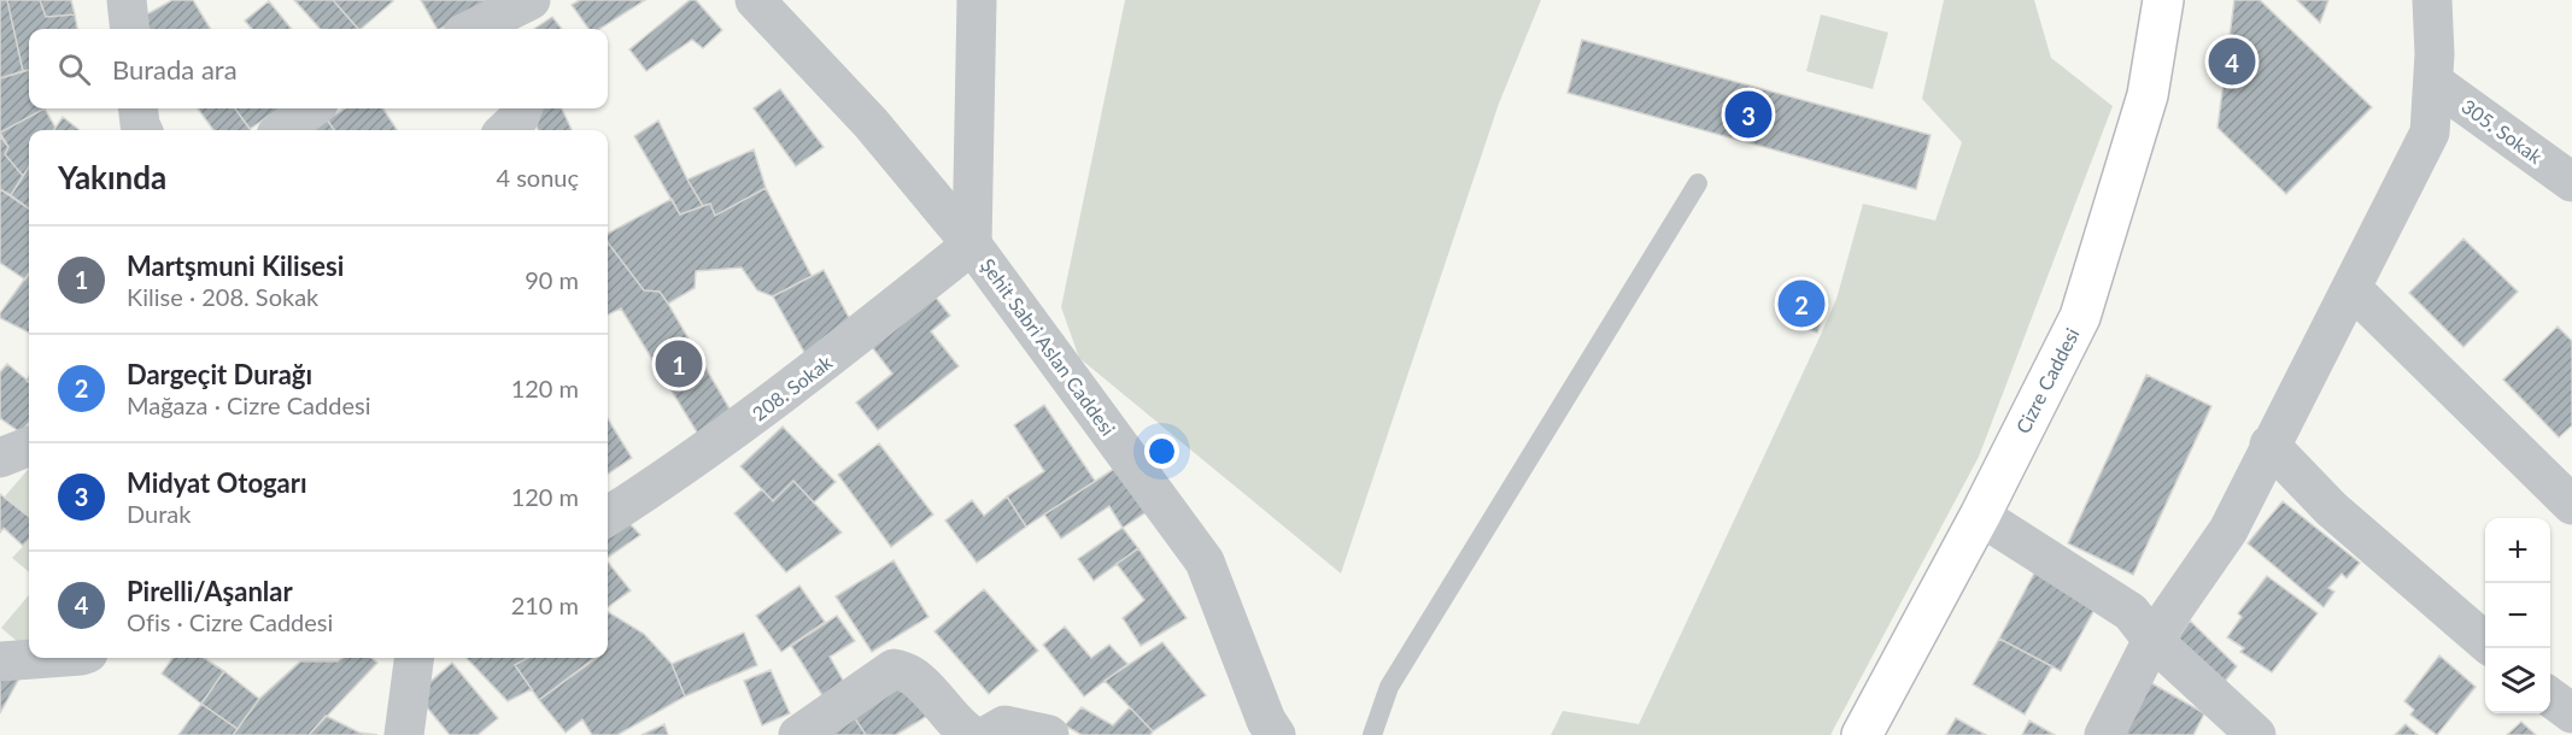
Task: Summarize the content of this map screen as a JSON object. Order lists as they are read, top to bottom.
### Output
{
  "streets": {
    "main road": ["Cizre Caddesi"],
    "street": ["305. Sokak", "Şehit Sabri Aslan Caddesi", "208. Sokak"]
  },
  "crossings": [
    ["Şehit Sabri Aslan Caddesi", "208. Sokak"]
  ],
  "page": {
    "search": "Burada ara",
    "pins": [
      "4",
      "3",
      "2",
      "1"
    ],
    "heading": ["Yakında", "4 sonuç"],
    "list": [
      {
        "mark": "1",
        "name": "Martşmuni Kilisesi",
        "note": "Kilise · 208. Sokak",
        "value": "90 m"
      },
      {
        "mark": "2",
        "name": "Dargeçit Durağı",
        "note": "Mağaza · Cizre Caddesi",
        "value": "120 m"
      },
      {
        "mark": "3",
        "name": "Midyat Otogarı",
        "note": "Durak",
        "value": "120 m"
      },
      {
        "mark": "4",
        "name": "Pirelli/Aşanlar",
        "note": "Ofis · Cizre Caddesi",
        "value": "210 m"
      }
    ],
    "map_buttons": ["+", "−"]
  }
}
